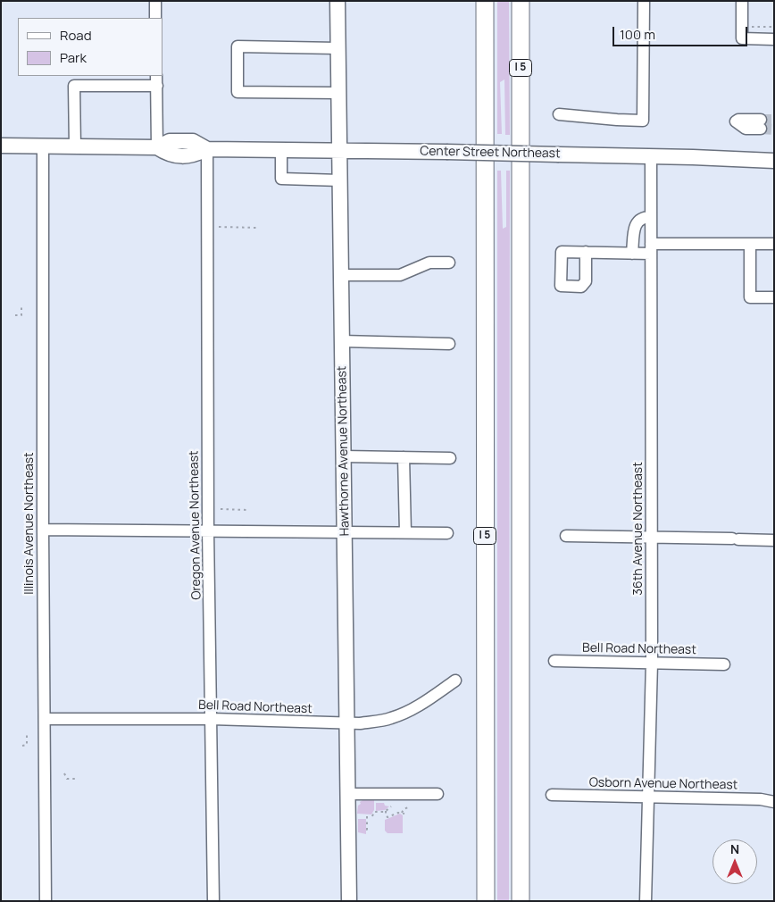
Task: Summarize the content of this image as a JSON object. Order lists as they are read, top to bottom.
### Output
{
  "streets": {
    "highway": ["I 5"],
    "main road": ["Center Street Northeast", "Hawthorne Avenue Northeast"],
    "street": [
      "Illinois Avenue Northeast",
      "Oregon Avenue Northeast",
      "36th Avenue Northeast",
      "Bell Road Northeast",
      "Osborn Avenue Northeast"
    ]
  },
  "crossings": [
    ["Center Street Northeast", "Hawthorne Avenue Northeast"],
    ["Center Street Northeast", "Illinois Avenue Northeast"],
    ["Center Street Northeast", "Oregon Avenue Northeast"],
    ["Center Street Northeast", "36th Avenue Northeast"],
    ["Hawthorne Avenue Northeast", "Bell Road Northeast"],
    ["Illinois Avenue Northeast", "Bell Road Northeast"],
    ["Oregon Avenue Northeast", "Bell Road Northeast"],
    ["36th Avenue Northeast", "Bell Road Northeast"],
    ["36th Avenue Northeast", "Osborn Avenue Northeast"]
  ],
  "legend": ["Road", "Park"],
  "scale_bar": "100 m",
  "north": "top"
}
